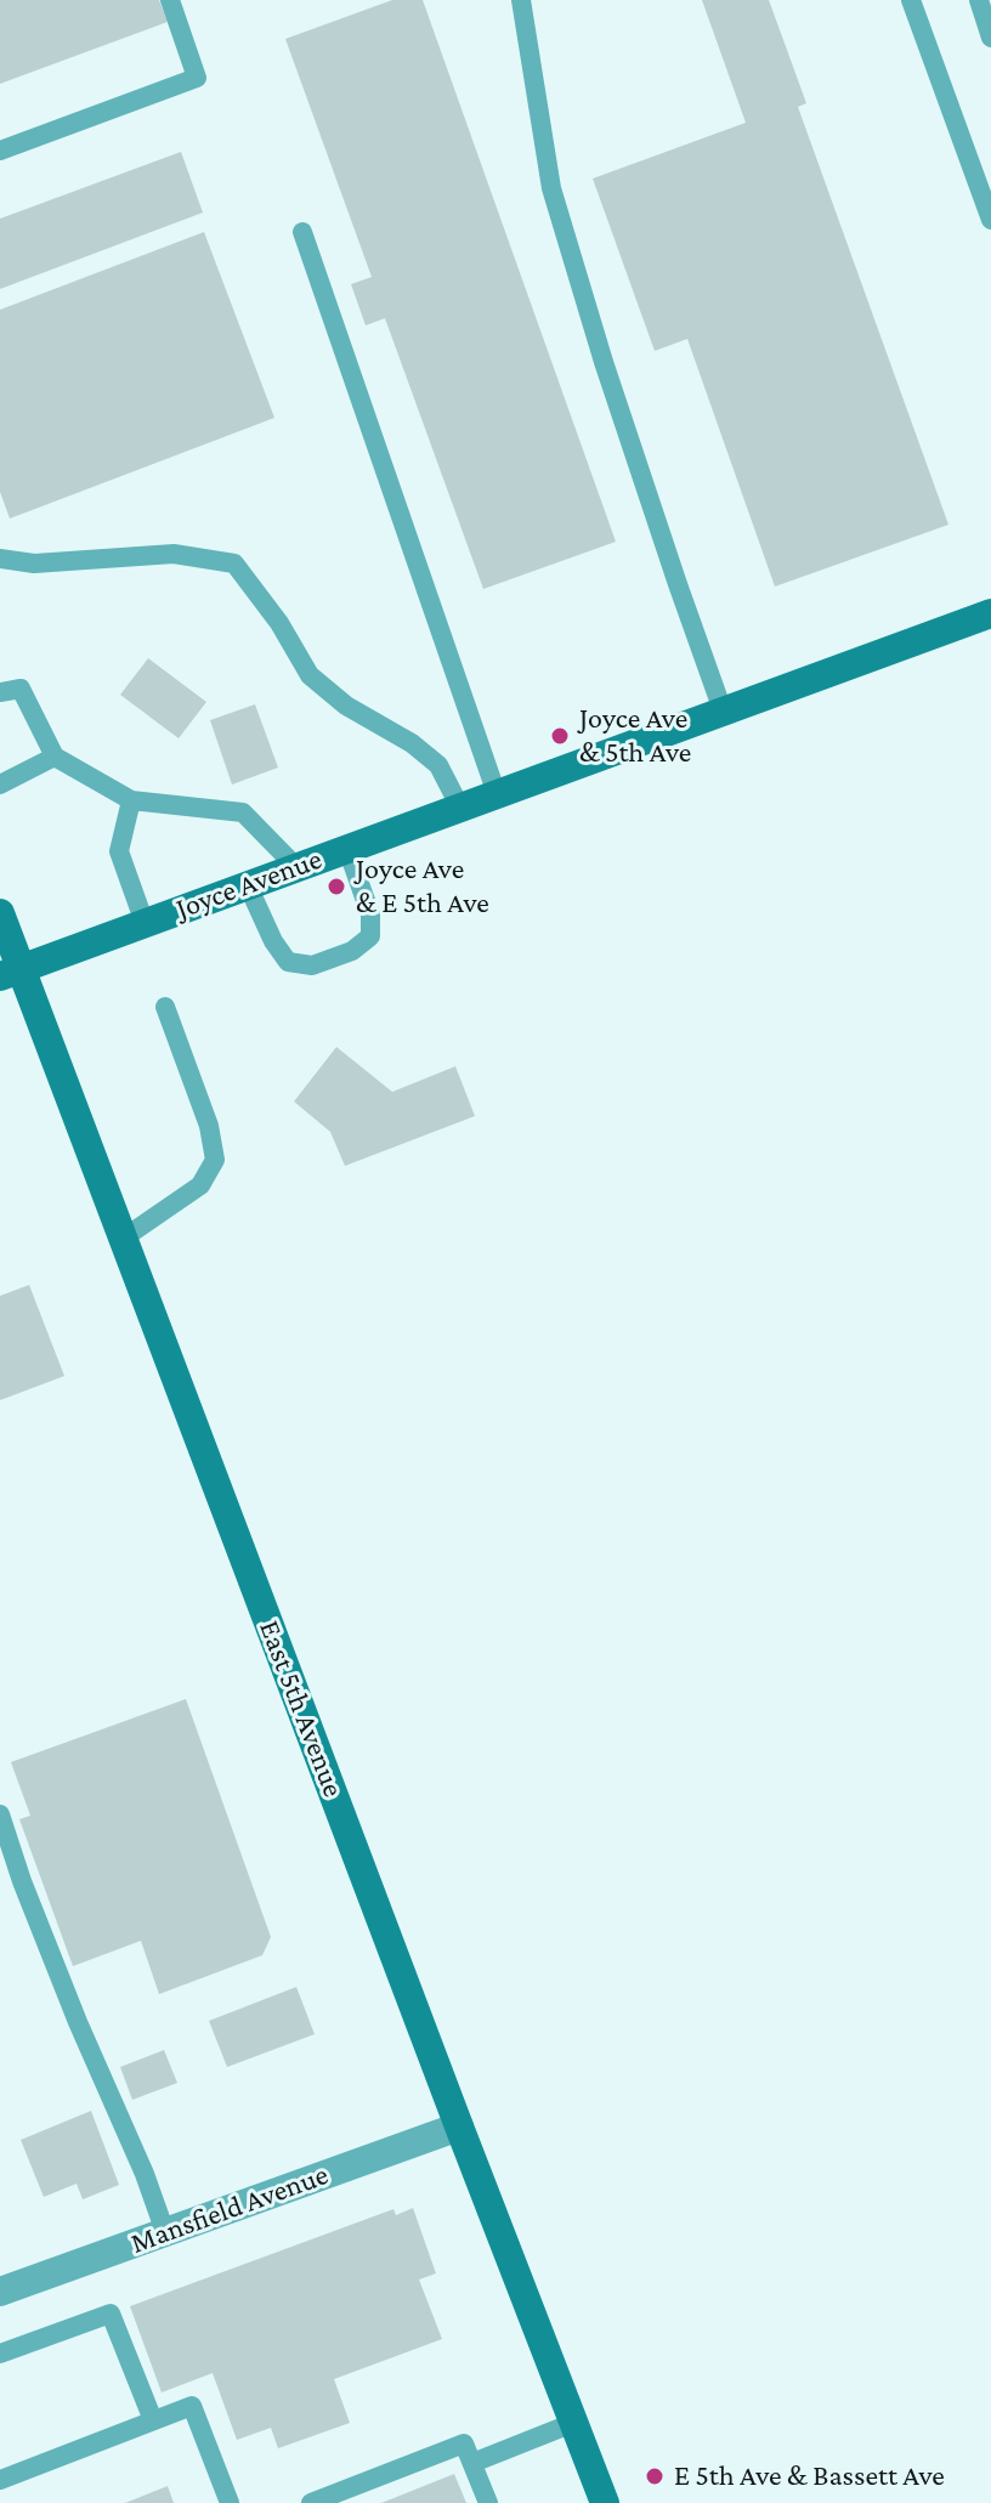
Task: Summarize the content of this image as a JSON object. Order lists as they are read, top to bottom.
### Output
{
  "streets": {
    "main road": ["Joyce Avenue", "East 5th Avenue"],
    "street": ["Mansfield Avenue"]
  },
  "crossings": [
    ["Joyce Avenue", "East 5th Avenue"],
    ["East 5th Avenue", "Mansfield Avenue"]
  ],
  "places": ["Joyce Ave & 5th Ave", "Joyce Ave & E 5th Ave", "E 5th Ave & Bassett Ave"]
}
